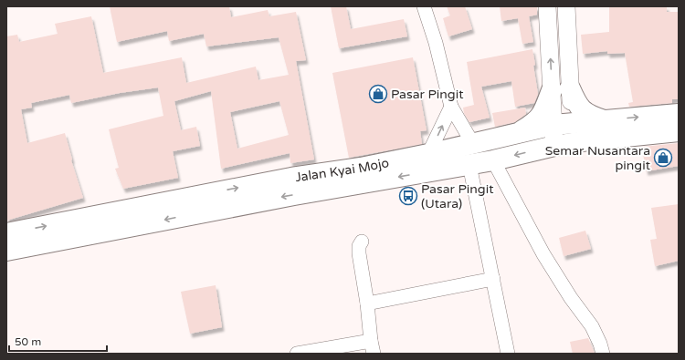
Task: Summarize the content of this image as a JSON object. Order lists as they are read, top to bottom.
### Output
{
  "streets": {
    "main road": ["Jalan Kyai Mojo"]
  },
  "places": {
    "shop": ["Pasar Pingit", "Semar Nusantara pingit"],
    "bus stop": ["Pasar Pingit (Utara)"]
  },
  "scale_bar": "50 m"
}
